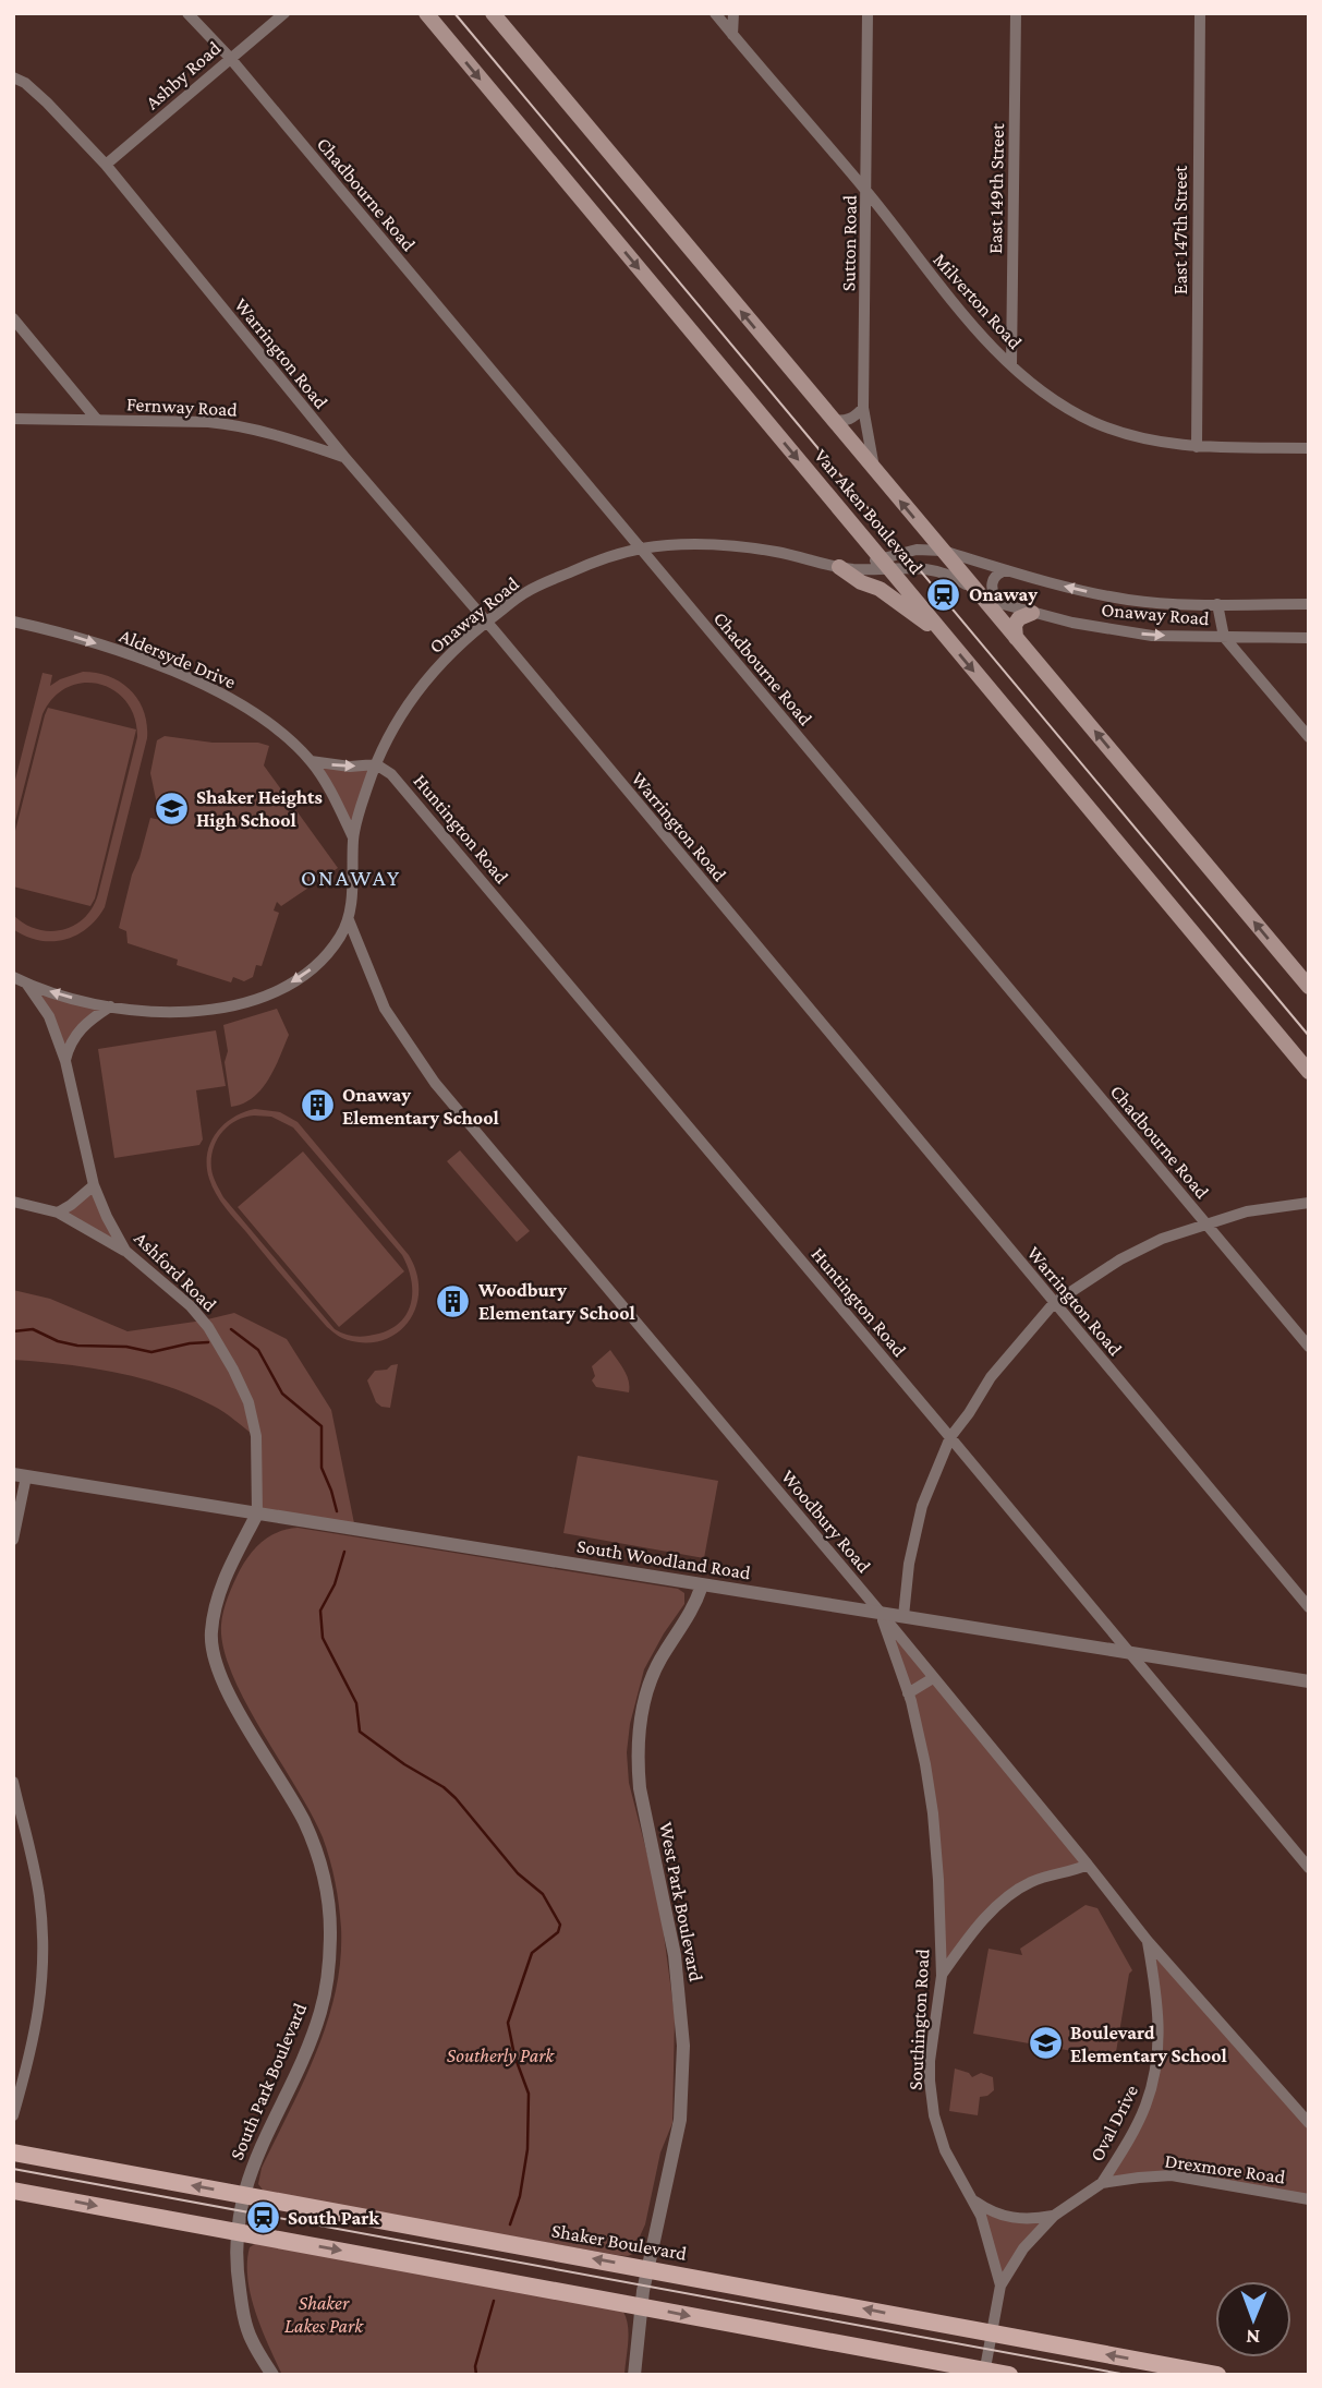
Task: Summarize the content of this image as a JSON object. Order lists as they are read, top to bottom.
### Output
{
  "streets": {
    "main road": ["Van Aken Boulevard", "Shaker Boulevard"],
    "street": [
      "Ashby Road",
      "East 149th Street",
      "Chadbourne Road",
      "East 147th Street",
      "Sutton Road",
      "Milverton Road",
      "Warrington Road",
      "Fernway Road",
      "Onaway Road",
      "Aldersyde Drive",
      "Huntington Road",
      "Ashford Road",
      "Woodbury Road",
      "South Woodland Road",
      "West Park Boulevard",
      "Southington Road",
      "South Park Boulevard",
      "Oval Drive",
      "Drexmore Road"
    ]
  },
  "crossings": [
    ["Ashby Road", "Chadbourne Road"],
    ["Ashby Road", "Warrington Road"],
    ["East 149th Street", "Milverton Road"],
    ["Chadbourne Road", "Onaway Road"],
    ["East 147th Street", "Milverton Road"],
    ["Sutton Road", "Milverton Road"],
    ["Sutton Road", "Van Aken Boulevard"],
    ["Warrington Road", "Fernway Road"],
    ["Warrington Road", "Onaway Road"],
    ["Van Aken Boulevard", "Onaway Road"],
    ["Onaway Road", "Aldersyde Drive"],
    ["Onaway Road", "Huntington Road"],
    ["Onaway Road", "Ashford Road"],
    ["Onaway Road", "Woodbury Road"],
    ["Huntington Road", "South Woodland Road"],
    ["Ashford Road", "South Woodland Road"],
    ["Ashford Road", "South Park Boulevard"],
    ["Woodbury Road", "South Woodland Road"],
    ["Woodbury Road", "Southington Road"],
    ["Woodbury Road", "Oval Drive"],
    ["South Woodland Road", "West Park Boulevard"],
    ["South Woodland Road", "Southington Road"],
    ["South Woodland Road", "South Park Boulevard"],
    ["West Park Boulevard", "Shaker Boulevard"],
    ["Southington Road", "Drexmore Road"],
    ["Southington Road", "Shaker Boulevard"],
    ["South Park Boulevard", "Shaker Boulevard"],
    ["Oval Drive", "Drexmore Road"]
  ],
  "one_way": ["Aldersyde Drive"],
  "districts": ["ONAWAY"],
  "parks": ["Southerly Park", "Shaker Lakes Park"],
  "places": {
    "station": ["Onaway", "South Park"],
    "school or university": ["Shaker Heights High School", "Boulevard Elementary School"],
    "building": ["Onaway Elementary School", "Woodbury Elementary School"]
  },
  "north": "bottom"
}
